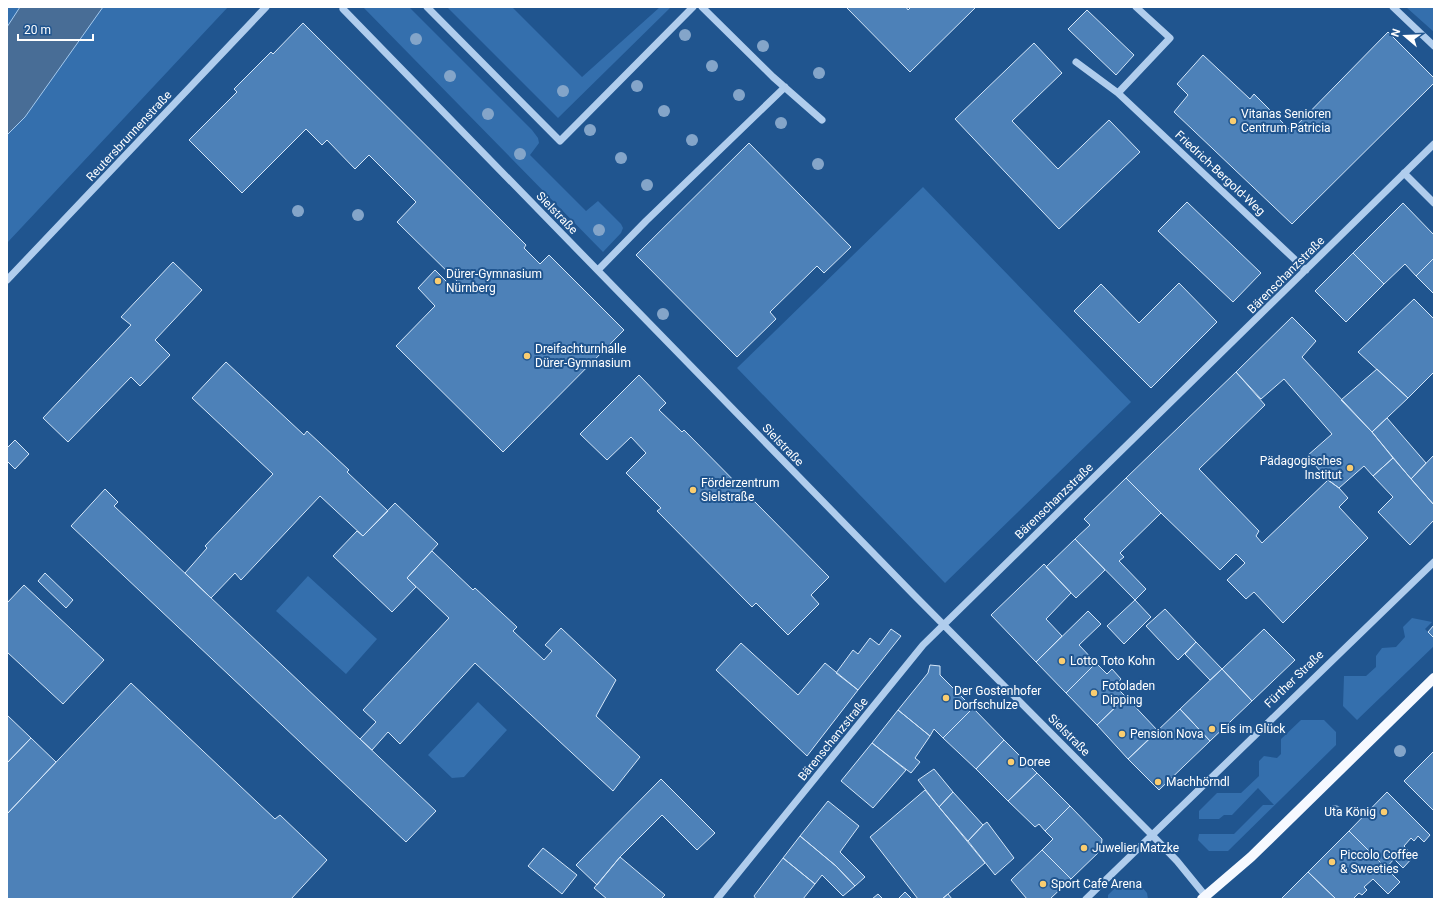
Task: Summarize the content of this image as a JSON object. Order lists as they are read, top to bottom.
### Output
{
  "streets": {
    "street": [
      "Reutersbrunnenstraße",
      "Friedrich-Bergold-Weg",
      "Sielstraße",
      "Bärenschanzstraße",
      "Fürther Straße"
    ]
  },
  "crossings": [
    ["Friedrich-Bergold-Weg", "Bärenschanzstraße"],
    ["Sielstraße", "Bärenschanzstraße"],
    ["Sielstraße", "Fürther Straße"]
  ],
  "places": [
    "Vitanas Senioren Centrum Patricia",
    "Dürer-Gymnasium Nürnberg",
    "Dreifachturnhalle Dürer-Gymnasium",
    "Pädagogisches Institut",
    "Förderzentrum Sielstraße",
    "Lotto Toto Kohn",
    "Fotoladen Dipping",
    "Der Gostenhofer Dorfschulze",
    "Eis im Glück",
    "Pension Nova",
    "Doree",
    "Machhörndl",
    "Uta König",
    "Juwelier Matzke",
    "Piccolo Coffee & Sweeties",
    "Sport Cafe Arena"
  ],
  "scale_bar": "20 m",
  "north": "left"
}
